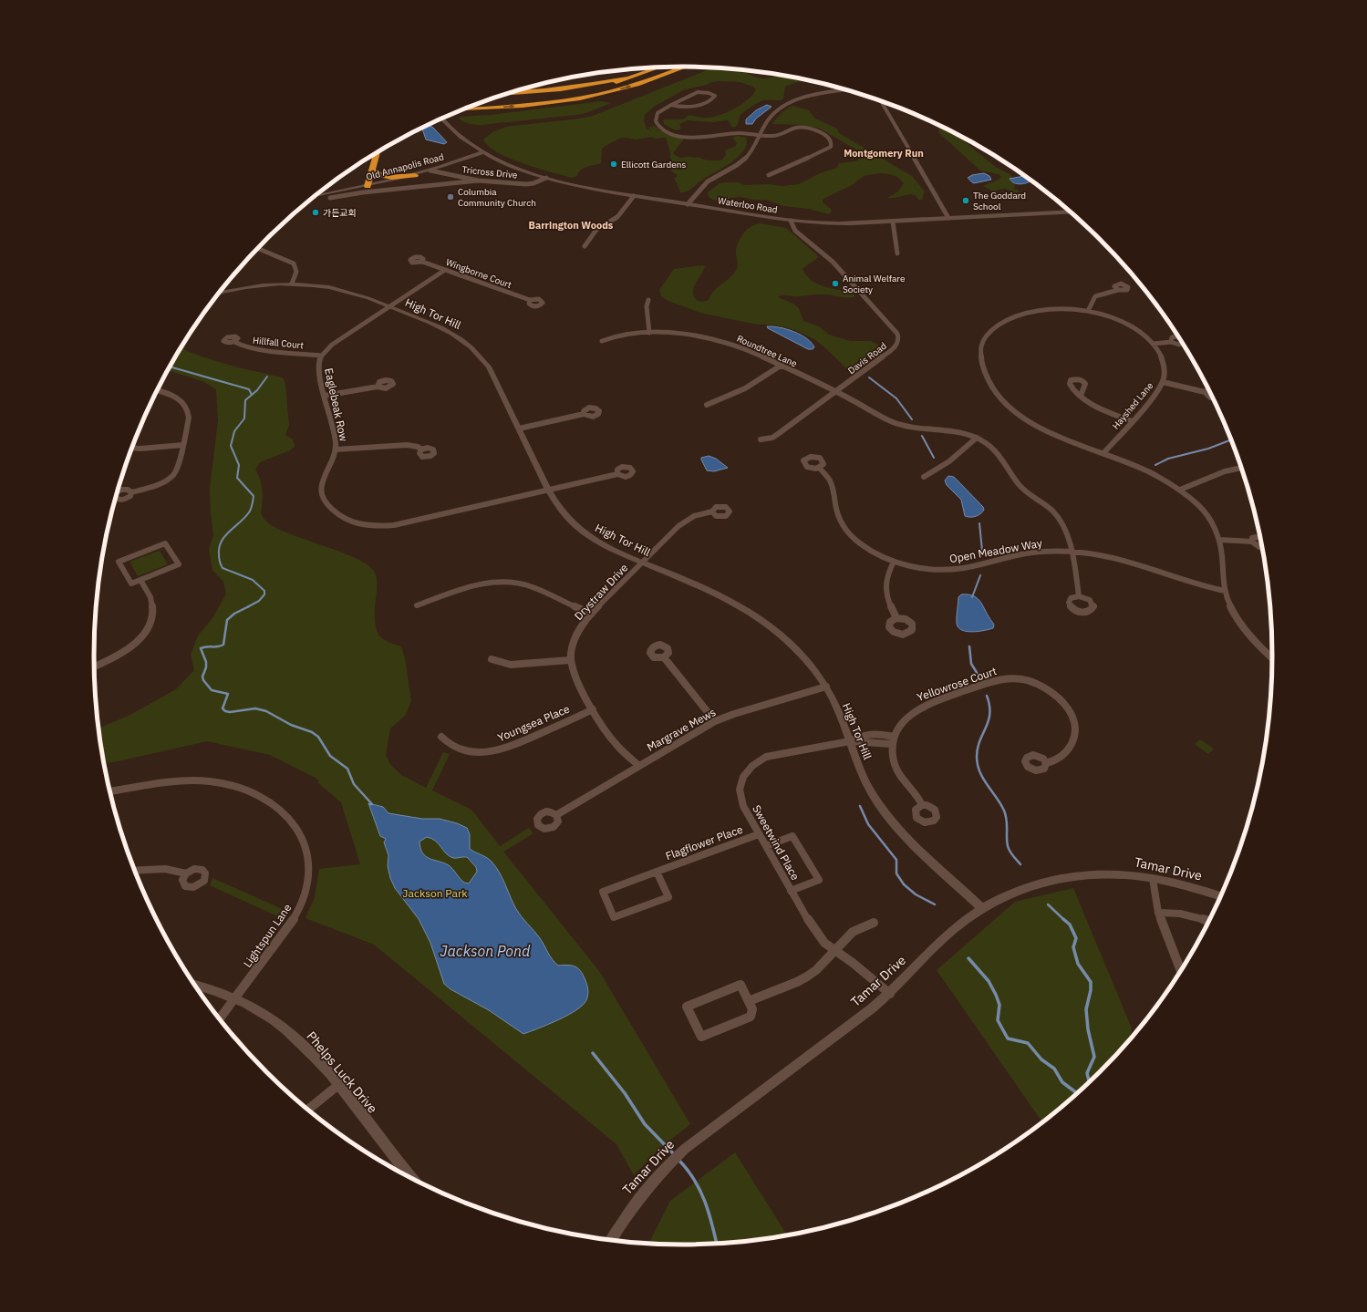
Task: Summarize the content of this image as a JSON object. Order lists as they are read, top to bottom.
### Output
{
  "streets": {
    "main road": ["Old Annapolis Road", "Waterloo Road"],
    "street": [
      "Tricross Drive",
      "Wingborne Court",
      "High Tor Hill",
      "Hillfall Court",
      "Roundtree Lane",
      "Davis Road",
      "Eaglebeak Row",
      "Hayshed Lane",
      "Open Meadow Way",
      "Drystraw Drive",
      "Yellowrose Court",
      "Youngsea Place",
      "Margrave Mews",
      "Flagflower Place",
      "Sweetwind Place",
      "Tamar Drive",
      "Lightspun Lane",
      "Phelps Luck Drive"
    ]
  },
  "crossings": [
    ["Old Annapolis Road", "Tricross Drive"],
    ["Old Annapolis Road", "Waterloo Road"],
    ["Tricross Drive", "Waterloo Road"],
    ["Waterloo Road", "Davis Road"],
    ["Wingborne Court", "Eaglebeak Row"],
    ["High Tor Hill", "Eaglebeak Row"],
    ["High Tor Hill", "Drystraw Drive"],
    ["High Tor Hill", "Margrave Mews"],
    ["High Tor Hill", "Sweetwind Place"],
    ["High Tor Hill", "Tamar Drive"],
    ["Hillfall Court", "Eaglebeak Row"],
    ["Roundtree Lane", "Davis Road"],
    ["Roundtree Lane", "Open Meadow Way"],
    ["Hayshed Lane", "Open Meadow Way"],
    ["Drystraw Drive", "Youngsea Place"],
    ["Drystraw Drive", "Margrave Mews"],
    ["Flagflower Place", "Sweetwind Place"],
    ["Sweetwind Place", "Tamar Drive"],
    ["Lightspun Lane", "Phelps Luck Drive"]
  ],
  "districts": ["Montgomery Run", "Barrington Woods"],
  "water": ["Jackson Pond"],
  "parks": ["Jackson Park"],
  "places": [
    "Ellicott Gardens",
    "Columbia Community Church",
    "The Goddard School",
    "가든교회",
    "Animal Welfare Society"
  ]
}
